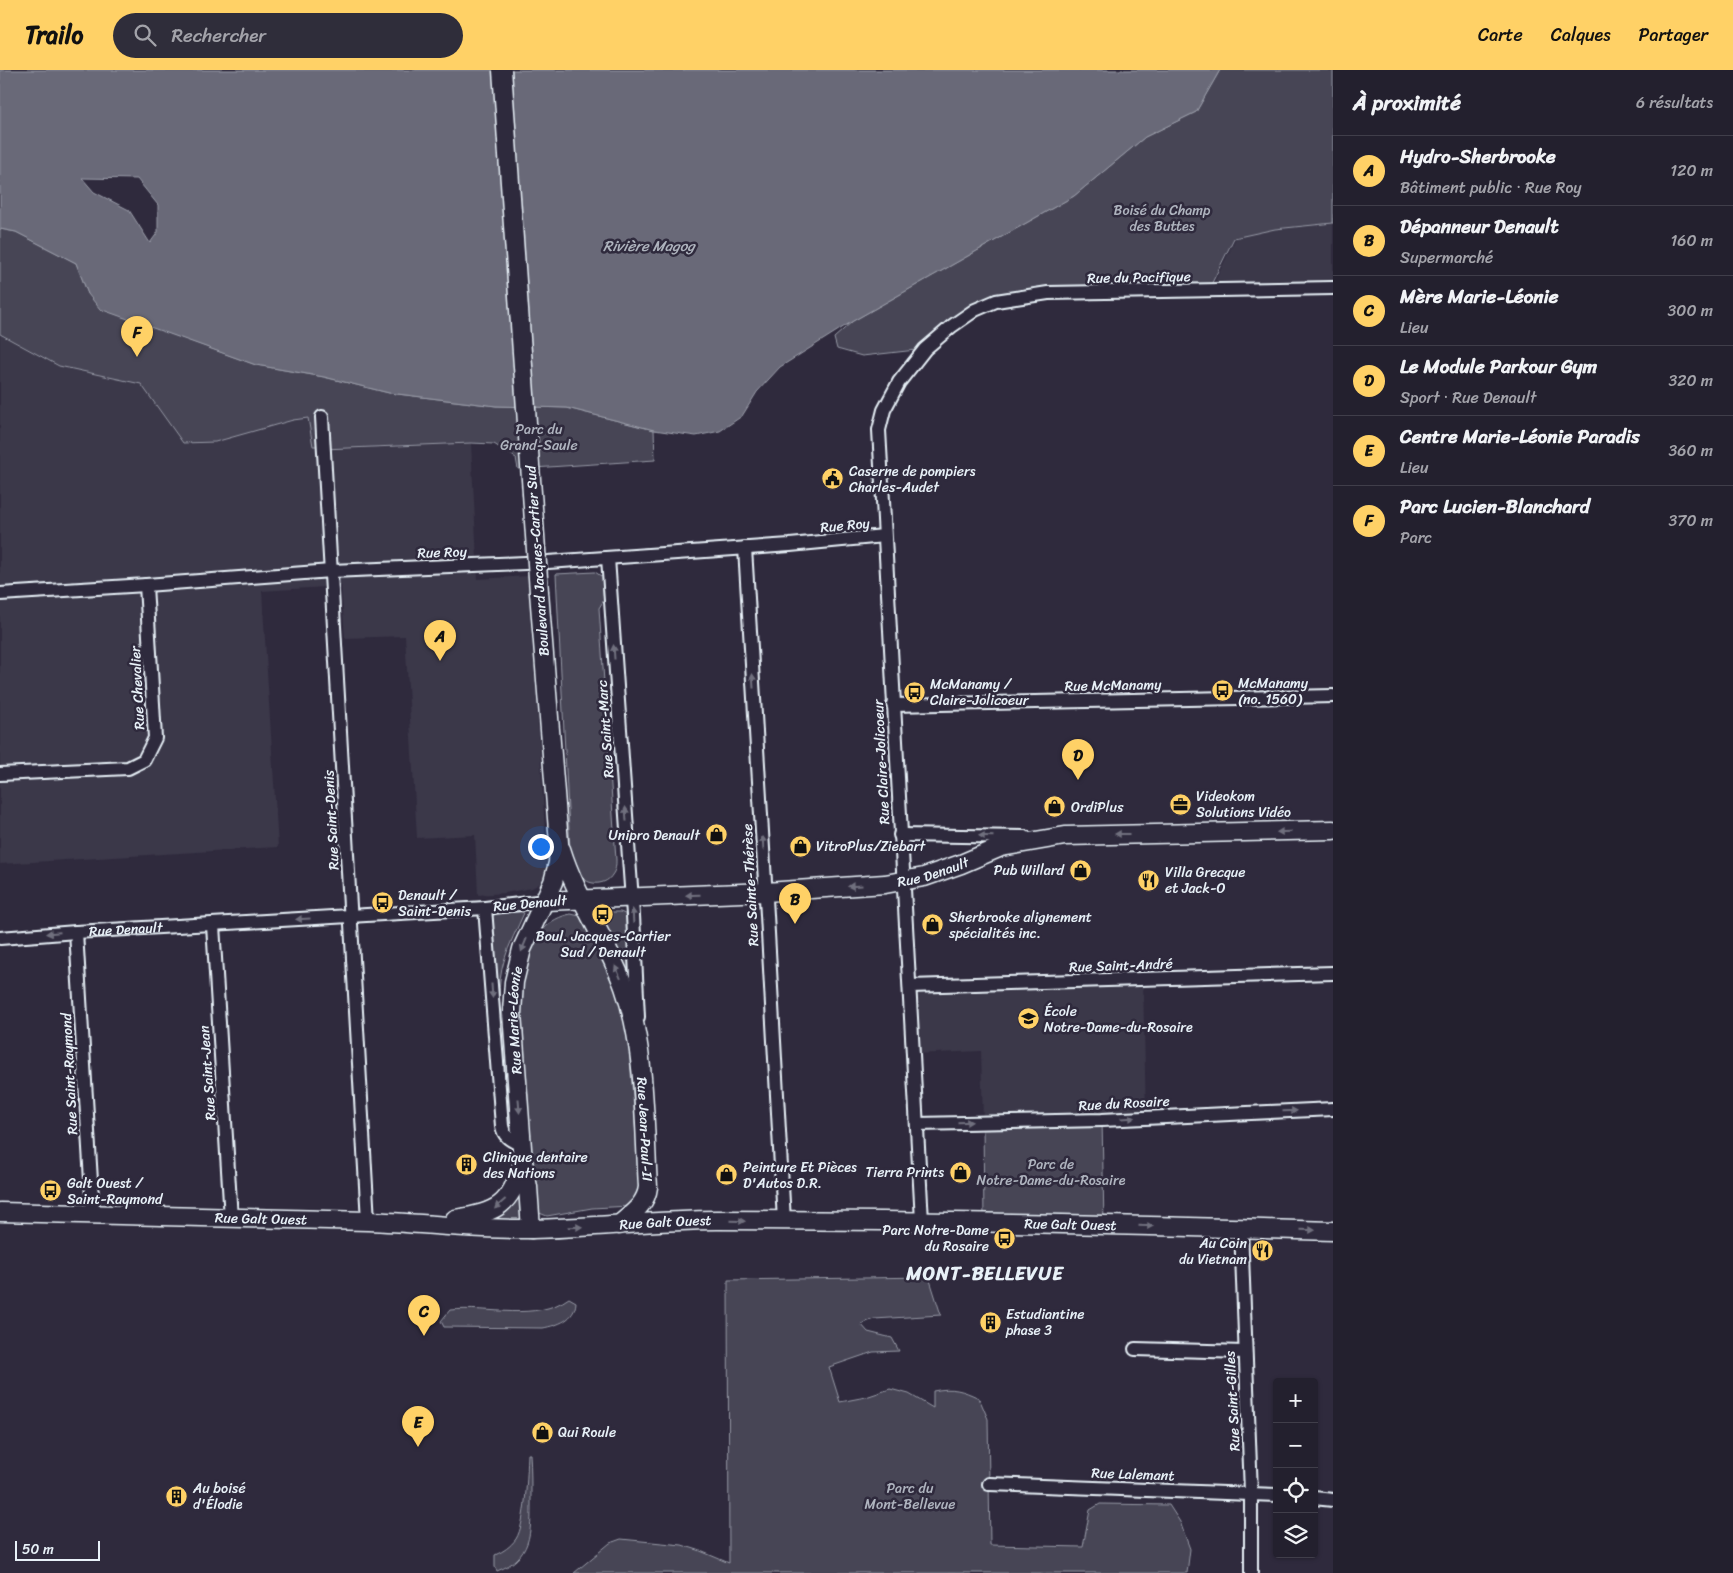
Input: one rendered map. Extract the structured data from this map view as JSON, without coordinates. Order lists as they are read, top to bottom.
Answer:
{
  "streets": {
    "main road": [
      "Boulevard Jacques-Cartier Sud",
      "Rue Denault",
      "Rue Marie-Léonie",
      "Rue Jean-Paul-II",
      "Rue Galt Ouest"
    ],
    "street": [
      "Rue du Pacifique",
      "Rue Roy",
      "Rue McManamy",
      "Rue Chevalier",
      "Rue Saint-Marc",
      "Rue Claire-Jolicoeur",
      "Rue Saint-Denis",
      "Rue Sainte-Thérèse",
      "Rue Saint-André",
      "Rue Saint-Jean",
      "Rue Saint-Raymond",
      "Rue du Rosaire",
      "Rue Saint-Gilles",
      "Rue Lalemant"
    ]
  },
  "crossings": [
    ["Rue du Pacifique", "Rue Claire-Jolicoeur"],
    ["Rue Roy", "Rue Chevalier"],
    ["Rue Roy", "Rue Saint-Marc"],
    ["Rue Roy", "Rue Claire-Jolicoeur"],
    ["Rue Roy", "Rue Saint-Denis"],
    ["Rue Roy", "Rue Sainte-Thérèse"],
    ["Boulevard Jacques-Cartier Sud", "Rue Denault"],
    ["Boulevard Jacques-Cartier Sud", "Rue Marie-Léonie"],
    ["Boulevard Jacques-Cartier Sud", "Rue Jean-Paul-II"],
    ["Rue McManamy", "Rue Claire-Jolicoeur"],
    ["Rue Saint-Marc", "Rue Denault"],
    ["Rue Saint-Marc", "Rue Jean-Paul-II"],
    ["Rue Claire-Jolicoeur", "Rue Denault"],
    ["Rue Claire-Jolicoeur", "Rue Saint-André"],
    ["Rue Claire-Jolicoeur", "Rue du Rosaire"],
    ["Rue Claire-Jolicoeur", "Rue Galt Ouest"],
    ["Rue Saint-Denis", "Rue Denault"],
    ["Rue Saint-Denis", "Rue Galt Ouest"],
    ["Rue Denault", "Rue Sainte-Thérèse"],
    ["Rue Denault", "Rue Marie-Léonie"],
    ["Rue Denault", "Rue Saint-Jean"],
    ["Rue Denault", "Rue Saint-Raymond"],
    ["Rue Denault", "Rue Jean-Paul-II"],
    ["Rue Sainte-Thérèse", "Rue Galt Ouest"],
    ["Rue Marie-Léonie", "Rue Galt Ouest"],
    ["Rue Saint-Jean", "Rue Galt Ouest"],
    ["Rue Saint-Raymond", "Rue Galt Ouest"],
    ["Rue Jean-Paul-II", "Rue Galt Ouest"],
    ["Rue Galt Ouest", "Rue Saint-Gilles"],
    ["Rue Saint-Gilles", "Rue Lalemant"]
  ],
  "one_way": [
    "Rue Saint-Marc",
    "Rue Denault",
    "Rue Sainte-Thérèse",
    "Rue Marie-Léonie",
    "Rue du Rosaire",
    "Rue Jean-Paul-II",
    "Rue Galt Ouest"
  ],
  "districts": ["MONT-BELLEVUE"],
  "water": ["Rivière Magog"],
  "parks": [
    "Boisé du Champ des Buttes",
    "Parc du Grand-Saule",
    "Parc de Notre-Dame-du-Rosaire",
    "Parc du Mont-Bellevue"
  ],
  "places": {
    "public building": ["Caserne de pompiers Charles-Audet"],
    "bus stop": [
      "McManamy (no. 1560)",
      "McManamy / Claire-Jolicoeur",
      "Denault / Saint-Denis",
      "Boul. Jacques-Cartier Sud / Denault",
      "Galt Ouest / Saint-Raymond",
      "Parc Notre-Dame du Rosaire"
    ],
    "office": ["Videokom Solutions Vidéo"],
    "shop": [
      "OrdiPlus",
      "Unipro Denault",
      "VitroPlus/Ziebart",
      "Pub Willard",
      "Sherbrooke alignement spécialités inc.",
      "Tierra Prints",
      "Peinture Et Pièces D'Autos D.R.",
      "Qui Roule"
    ],
    "restaurant": ["Villa Grecque et Jack-O", "Au Coin du Vietnam"],
    "school or university": ["École Notre-Dame-du-Rosaire"],
    "building": ["Clinique dentaire des Nations", "Estudiantine phase 3", "Au boisé d'Élodie"]
  },
  "scale_bar": "50 m",
  "page": {
    "header": "Trailo",
    "search": "Rechercher",
    "nav": ["Carte", "Calques", "Partager"],
    "heading": ["À proximité", "6 résultats"],
    "list": [
      {
        "mark": "A",
        "name": "Hydro-Sherbrooke",
        "note": "Bâtiment public · Rue Roy",
        "value": "120 m"
      },
      {
        "mark": "B",
        "name": "Dépanneur Denault",
        "note": "Supermarché",
        "value": "160 m"
      },
      {
        "mark": "C",
        "name": "Mère Marie-Léonie",
        "note": "Lieu",
        "value": "300 m"
      },
      {
        "mark": "D",
        "name": "Le Module Parkour Gym",
        "note": "Sport · Rue Denault",
        "value": "320 m"
      },
      {
        "mark": "E",
        "name": "Centre Marie-Léonie Paradis",
        "note": "Lieu",
        "value": "360 m"
      },
      {
        "mark": "F",
        "name": "Parc Lucien-Blanchard",
        "note": "Parc",
        "value": "370 m"
      }
    ],
    "pins": [
      "F",
      "A",
      "D",
      "B",
      "C",
      "E"
    ],
    "map_buttons": ["+", "−"],
    "scale": "50 m"
  }
}
